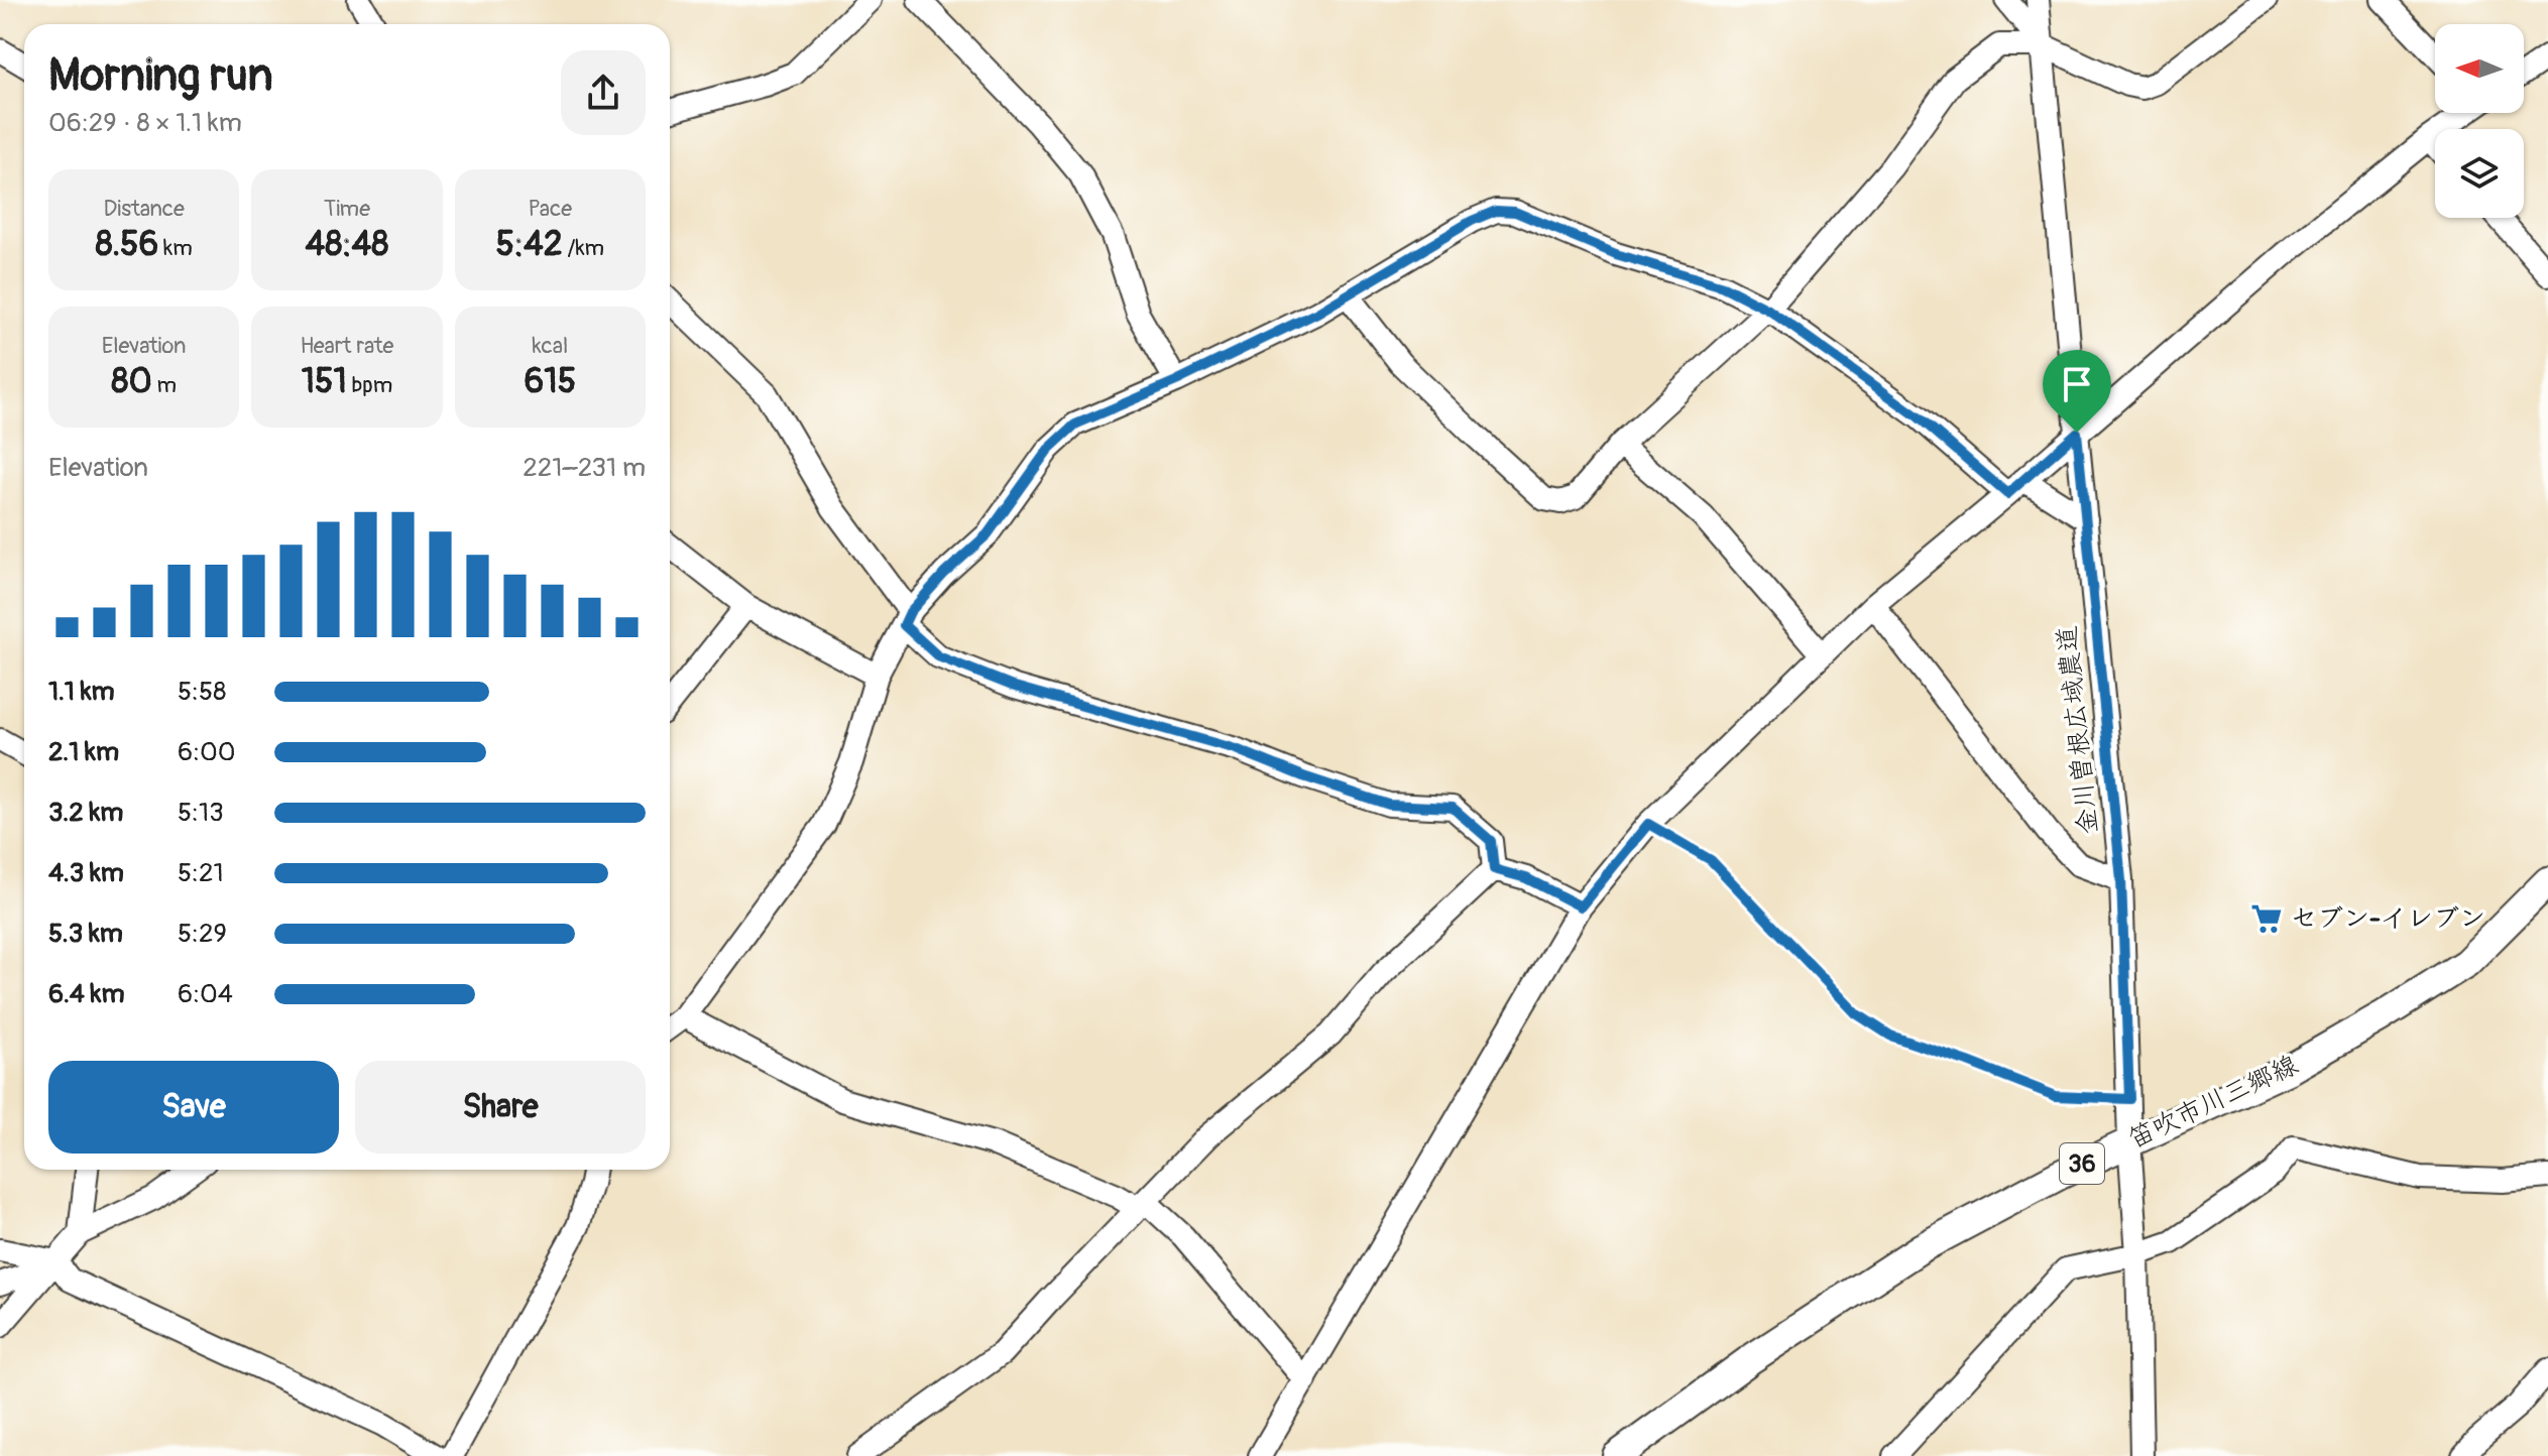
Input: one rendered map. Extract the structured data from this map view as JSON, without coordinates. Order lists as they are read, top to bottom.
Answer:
{
  "streets": {
    "main road": ["笛吹市川三郷線", "36"],
    "street": ["金川曽根広域農道"]
  },
  "crossings": [
    ["金川曽根広域農道", "笛吹市川三郷線"]
  ],
  "places": {
    "supermarket": ["セブン-イレブン"]
  },
  "north": "left",
  "page": {
    "heading": ["Morning run", "06:29 · 8 × 1.1 km"],
    "stats": [
      ["Distance", "8.56 km"],
      ["Time", "48:48"],
      ["Pace", "5:42 /km"],
      ["Elevation", "80 m"],
      ["Heart rate", "151 bpm"],
      ["kcal", "615"]
    ],
    "chart": ["Elevation", "221–231 m"],
    "list": [
      {
        "name": "1.1 km",
        "note": "5:58"
      },
      {
        "name": "2.1 km",
        "note": "6:00"
      },
      {
        "name": "3.2 km",
        "note": "5:13"
      },
      {
        "name": "4.3 km",
        "note": "5:21"
      },
      {
        "name": "5.3 km",
        "note": "5:29"
      },
      {
        "name": "6.4 km",
        "note": "6:04"
      }
    ],
    "buttons": ["Save", "Share"]
  }
}
